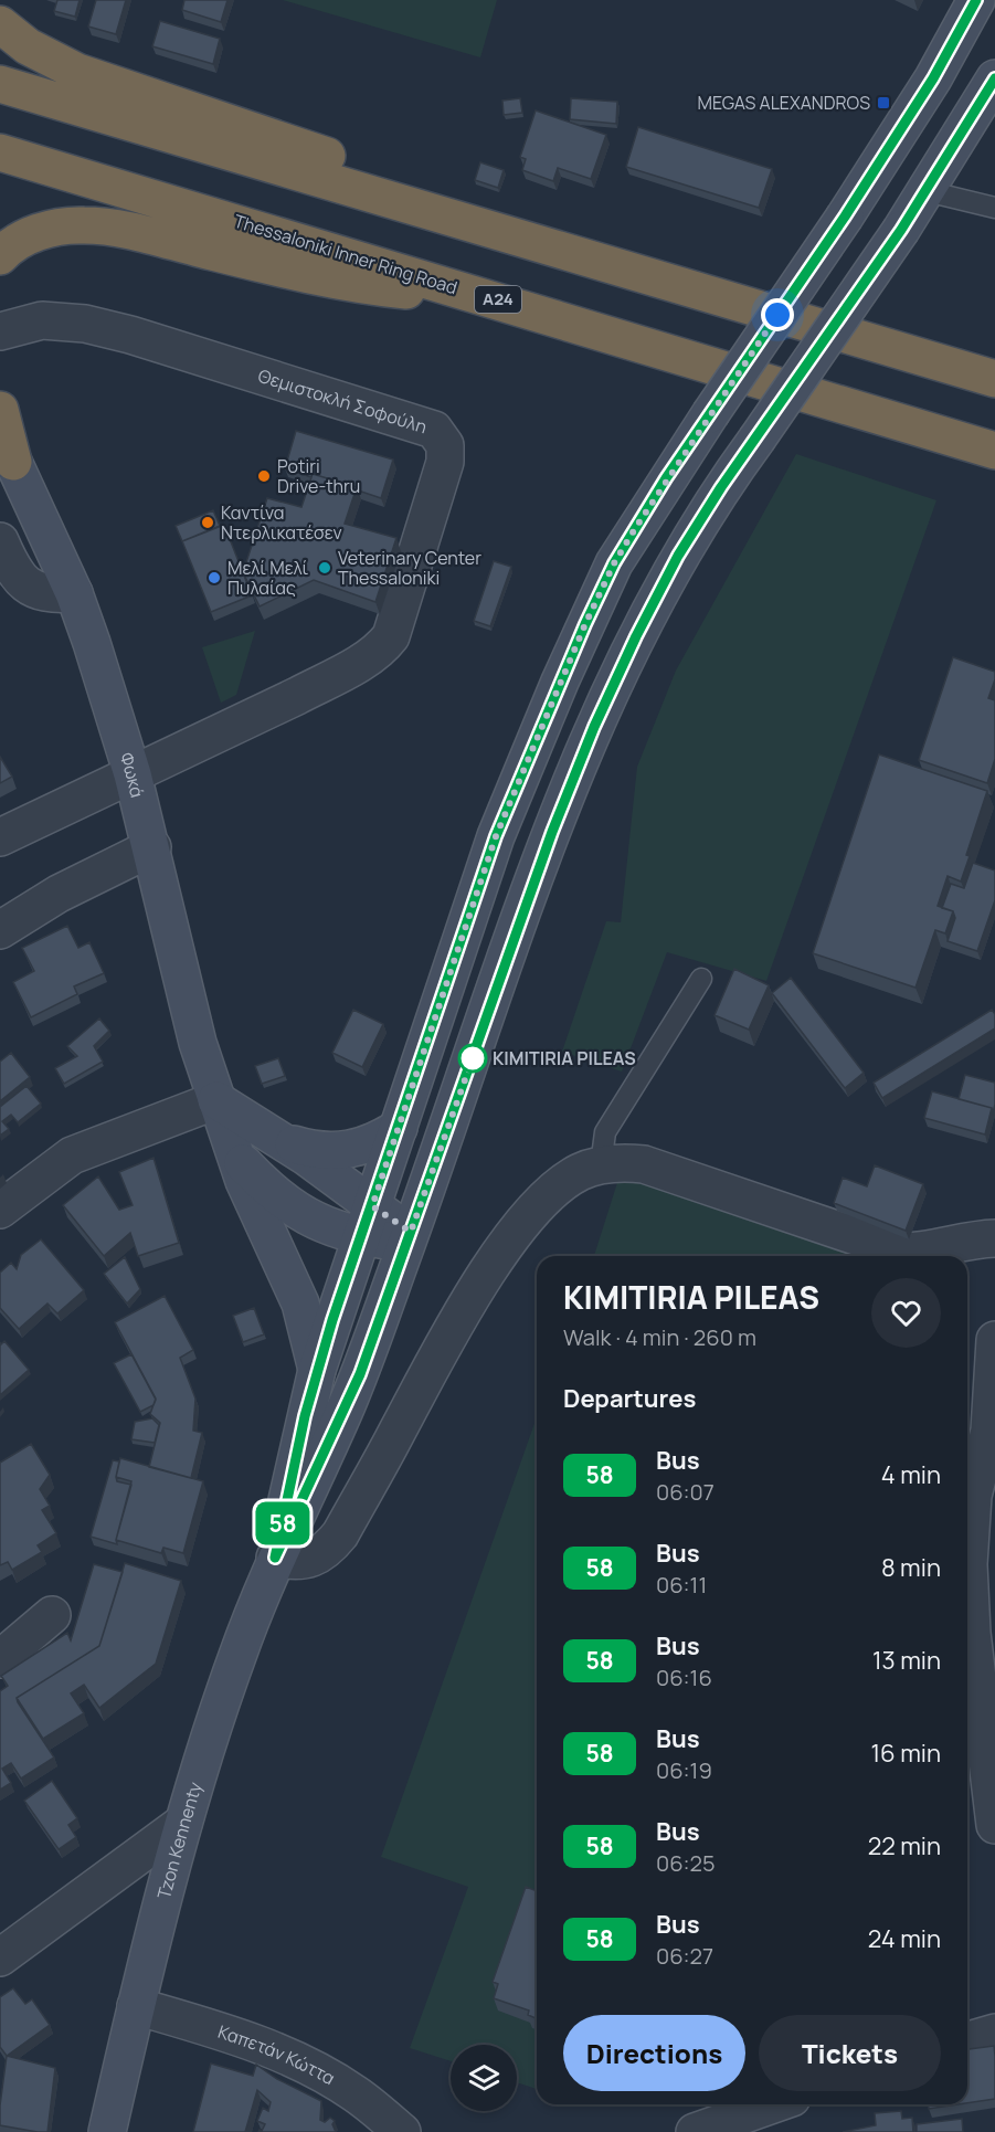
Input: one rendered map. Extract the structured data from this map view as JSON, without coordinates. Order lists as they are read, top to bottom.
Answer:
{
  "streets": {
    "highway": ["Thessaloniki Inner Ring Road", "Α24"],
    "main road": ["Φωκά", "Tzon Kennenty"],
    "street": ["Θεμιστοκλή Σοφούλη", "Καπετάν Κώττα"]
  },
  "crossings": [
    ["Θεμιστοκλή Σοφούλη", "Φωκά"],
    ["Φωκά", "Tzon Kennenty"],
    ["Tzon Kennenty", "Καπετάν Κώττα"]
  ],
  "places": {
    "transit": ["MEGAS ALEXANDROS"],
    "other": [
      "Potiri Drive-thru",
      "Καντίνα Ντερλικατέσεν",
      "Veterinary Center Thessaloniki",
      "Μελί Μελί Πυλαίας",
      "KIMITIRIA PILEAS"
    ]
  },
  "lines": ["bus line 58"],
  "page": {
    "on_map": "58",
    "heading": [
      ["KIMITIRIA PILEAS", "Walk · 4 min · 260 m"],
      "Departures"
    ],
    "list": [
      {
        "mark": "58",
        "name": "Bus",
        "note": "06:07",
        "value": "4 min"
      },
      {
        "mark": "58",
        "name": "Bus",
        "note": "06:11",
        "value": "8 min"
      },
      {
        "mark": "58",
        "name": "Bus",
        "note": "06:16",
        "value": "13 min"
      },
      {
        "mark": "58",
        "name": "Bus",
        "note": "06:19",
        "value": "16 min"
      },
      {
        "mark": "58",
        "name": "Bus",
        "note": "06:25",
        "value": "22 min"
      },
      {
        "mark": "58",
        "name": "Bus",
        "note": "06:27",
        "value": "24 min"
      }
    ],
    "buttons": ["Directions", "Tickets"]
  }
}
